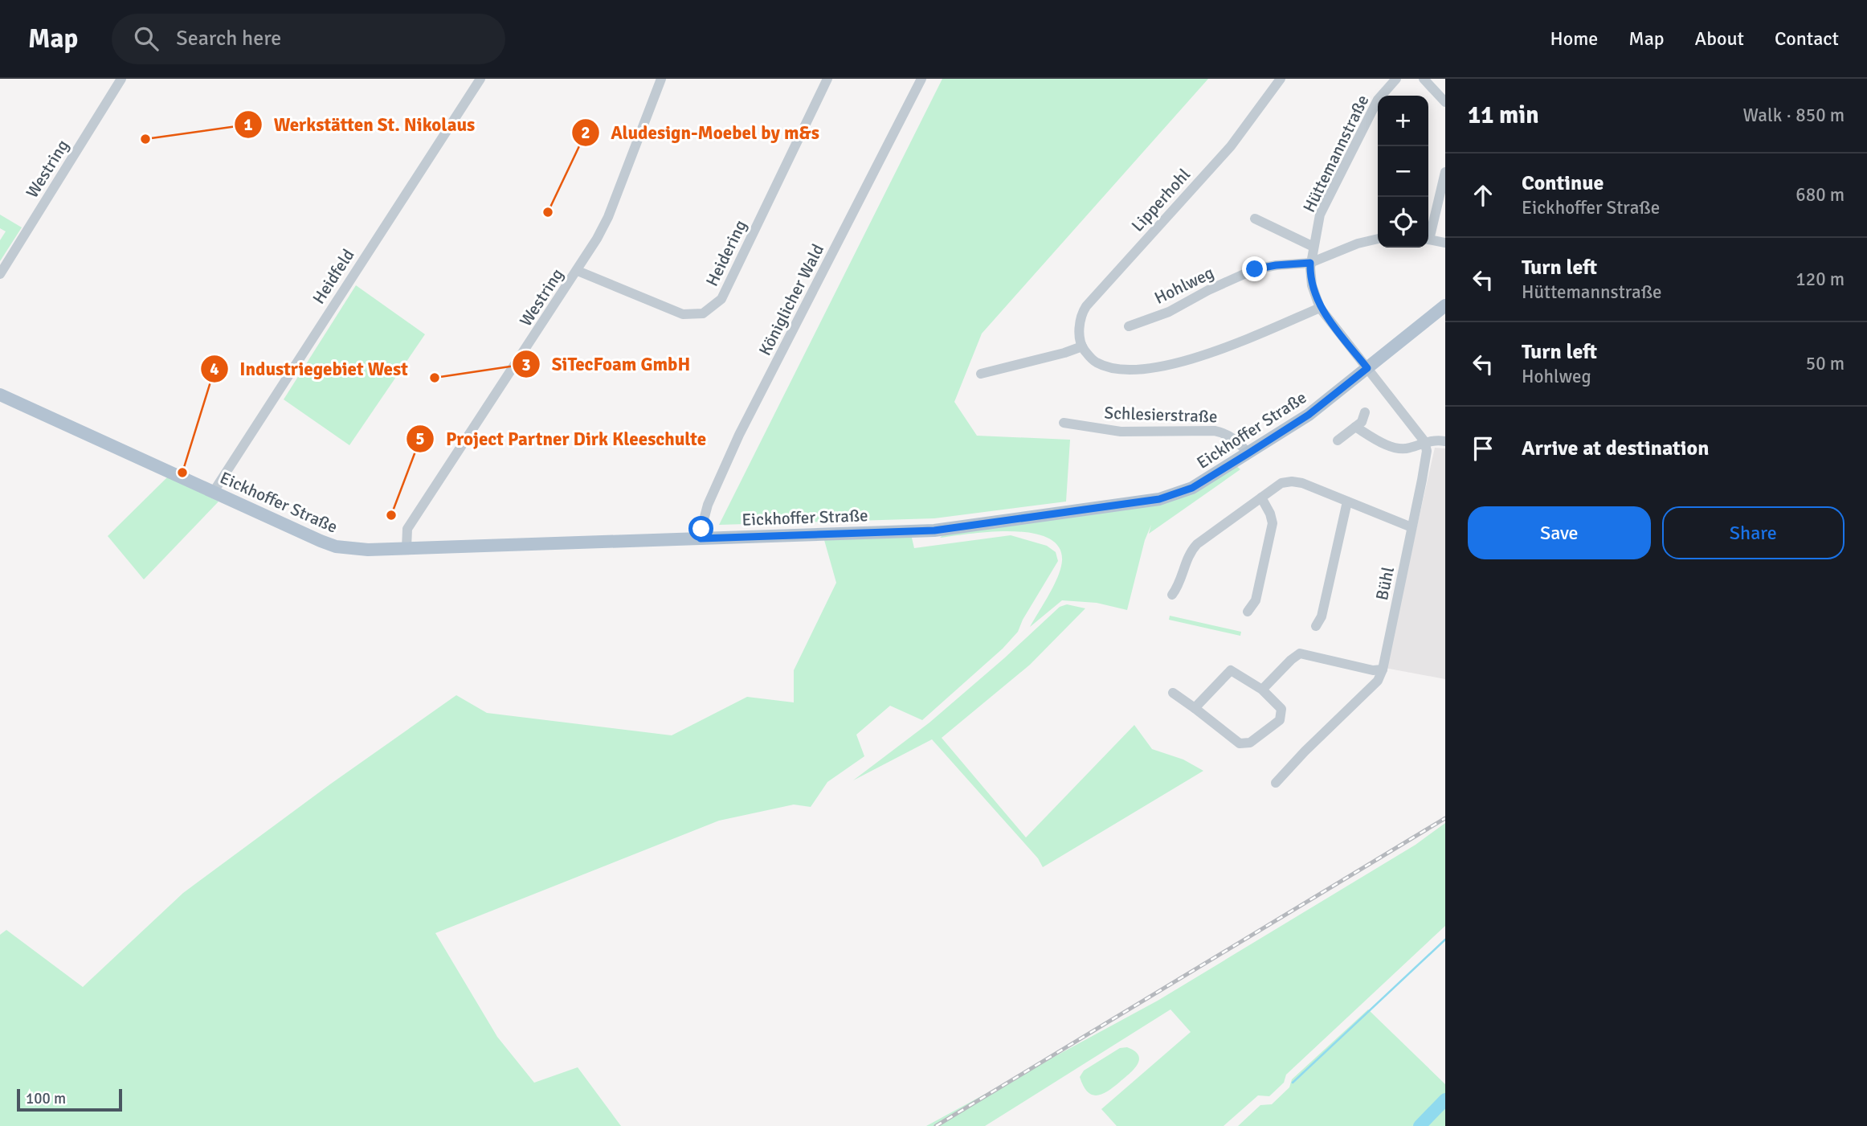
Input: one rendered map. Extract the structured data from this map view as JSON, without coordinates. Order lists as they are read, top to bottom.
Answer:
{
  "streets": {
    "main road": ["Eickhoffer Straße"],
    "street": [
      "Hüttemannstraße",
      "Westring",
      "Lipperhohl",
      "Heidering",
      "Heidfeld",
      "Hohlweg",
      "Königlicher Wald",
      "Schlesierstraße",
      "Bühl"
    ]
  },
  "crossings": [
    ["Hüttemannstraße", "Hohlweg"],
    ["Hüttemannstraße", "Eickhoffer Straße"],
    ["Westring", "Heidering"],
    ["Westring", "Eickhoffer Straße"],
    ["Heidfeld", "Eickhoffer Straße"],
    ["Königlicher Wald", "Eickhoffer Straße"],
    ["Schlesierstraße", "Eickhoffer Straße"]
  ],
  "places": [
    "Werkstätten St. Nikolaus",
    "Aludesign-Moebel by m&s",
    "SiTecFoam GmbH",
    "Industriegebiet West",
    "Project Partner Dirk Kleeschulte"
  ],
  "scale_bar": "100 m",
  "page": {
    "header": "Map",
    "search": "Search here",
    "nav": [
      "Home",
      "Map",
      "About",
      "Contact"
    ],
    "heading": ["11 min", "Walk · 850 m"],
    "map_buttons": ["+", "−"],
    "list": [
      ["Continue", "Eickhoffer Straße", "680 m"],
      ["Turn left", "Hüttemannstraße", "120 m"],
      ["Turn left", "Hohlweg", "50 m"],
      "Arrive at destination"
    ],
    "buttons": ["Save", "Share"],
    "scale": "100 m"
  }
}
